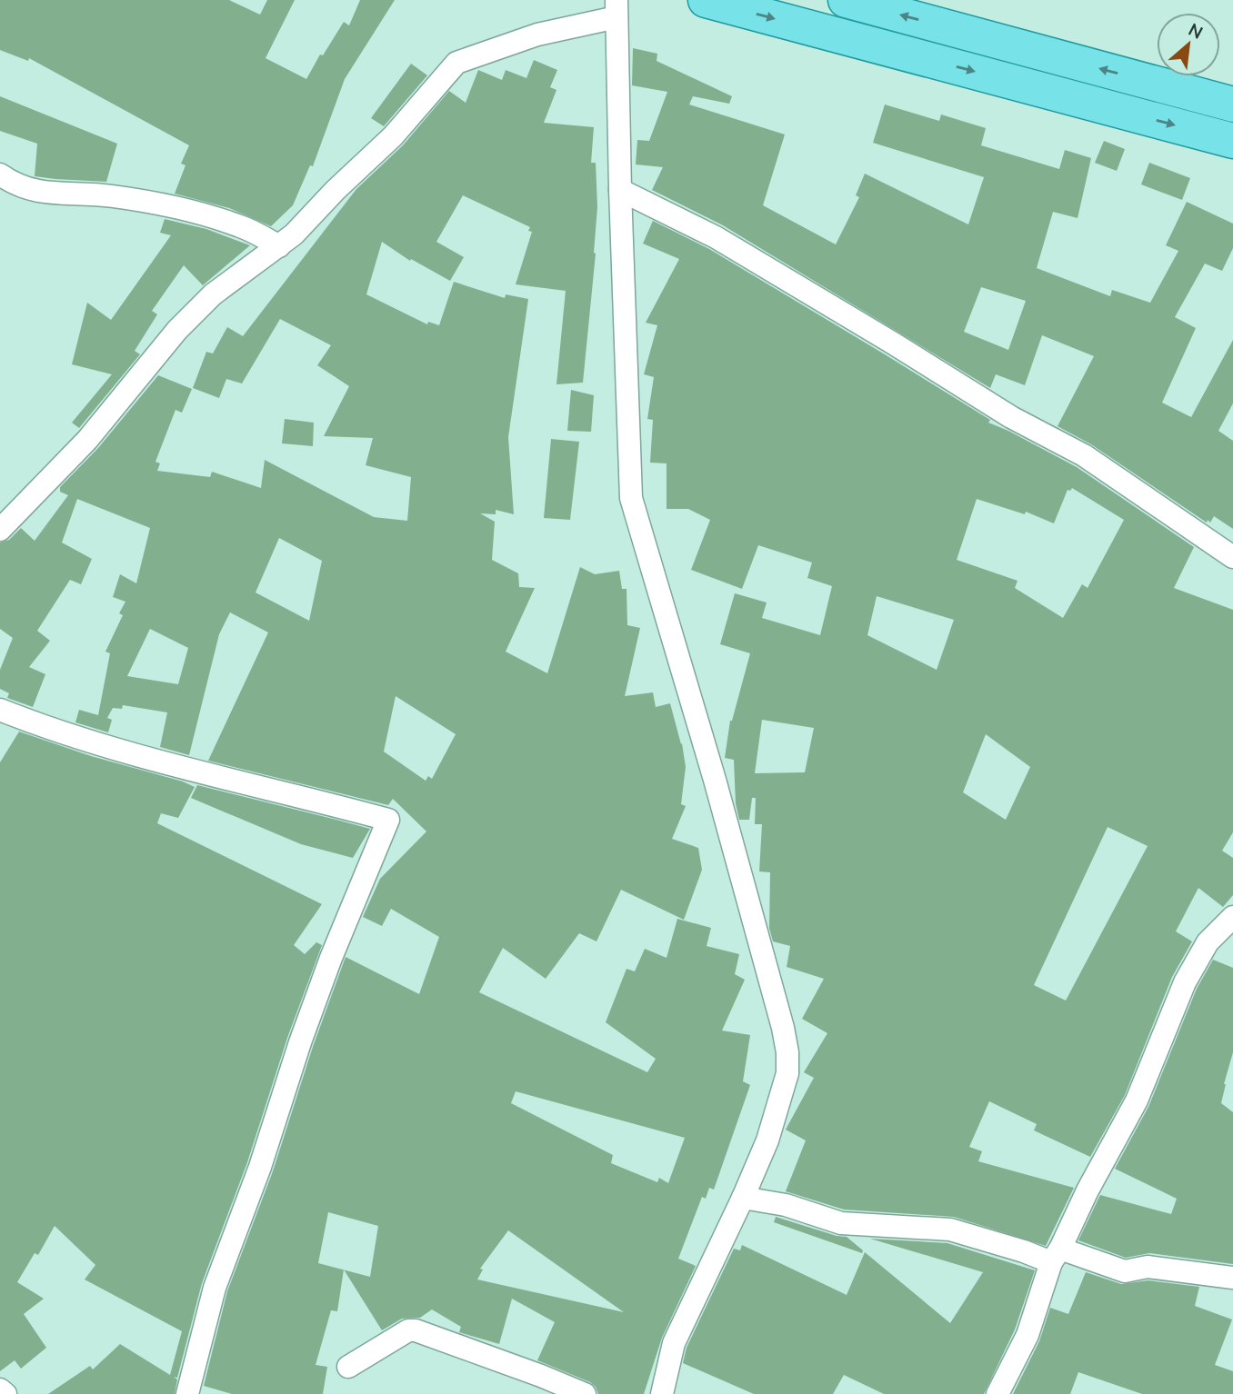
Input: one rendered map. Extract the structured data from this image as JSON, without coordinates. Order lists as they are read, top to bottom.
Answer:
{
  "north": "top right"
}
